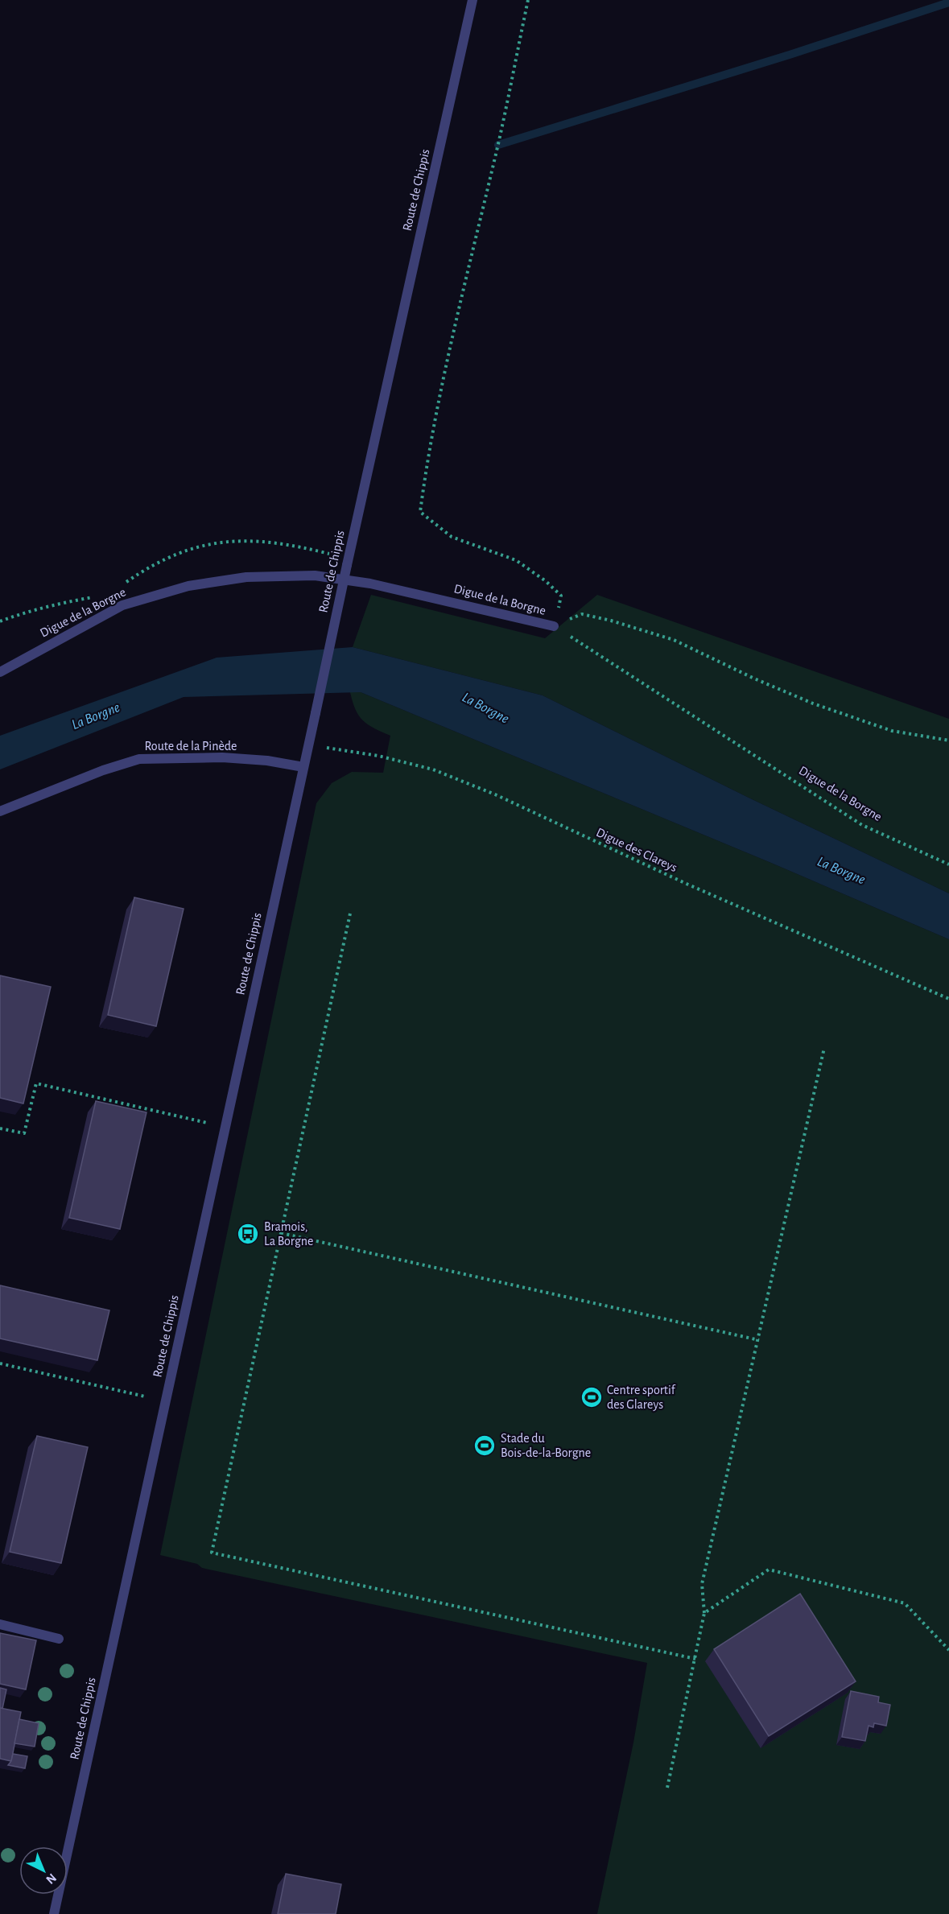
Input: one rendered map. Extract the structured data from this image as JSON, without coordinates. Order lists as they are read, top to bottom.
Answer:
{
  "streets": {
    "street": ["Route de Chippis", "Digue de la Borgne", "Route de la Pinède"],
    "path": ["Digue des Clareys"]
  },
  "crossings": [
    ["Route de Chippis", "Route de la Pinède"],
    ["Route de Chippis", "Digue des Clareys"]
  ],
  "water": ["La Borgne"],
  "places": {
    "bus stop": ["Bramois, La Borgne"],
    "sports": ["Centre sportif des Glareys", "Stade du Bois-de-la-Borgne"]
  },
  "north": "bottom right"
}
